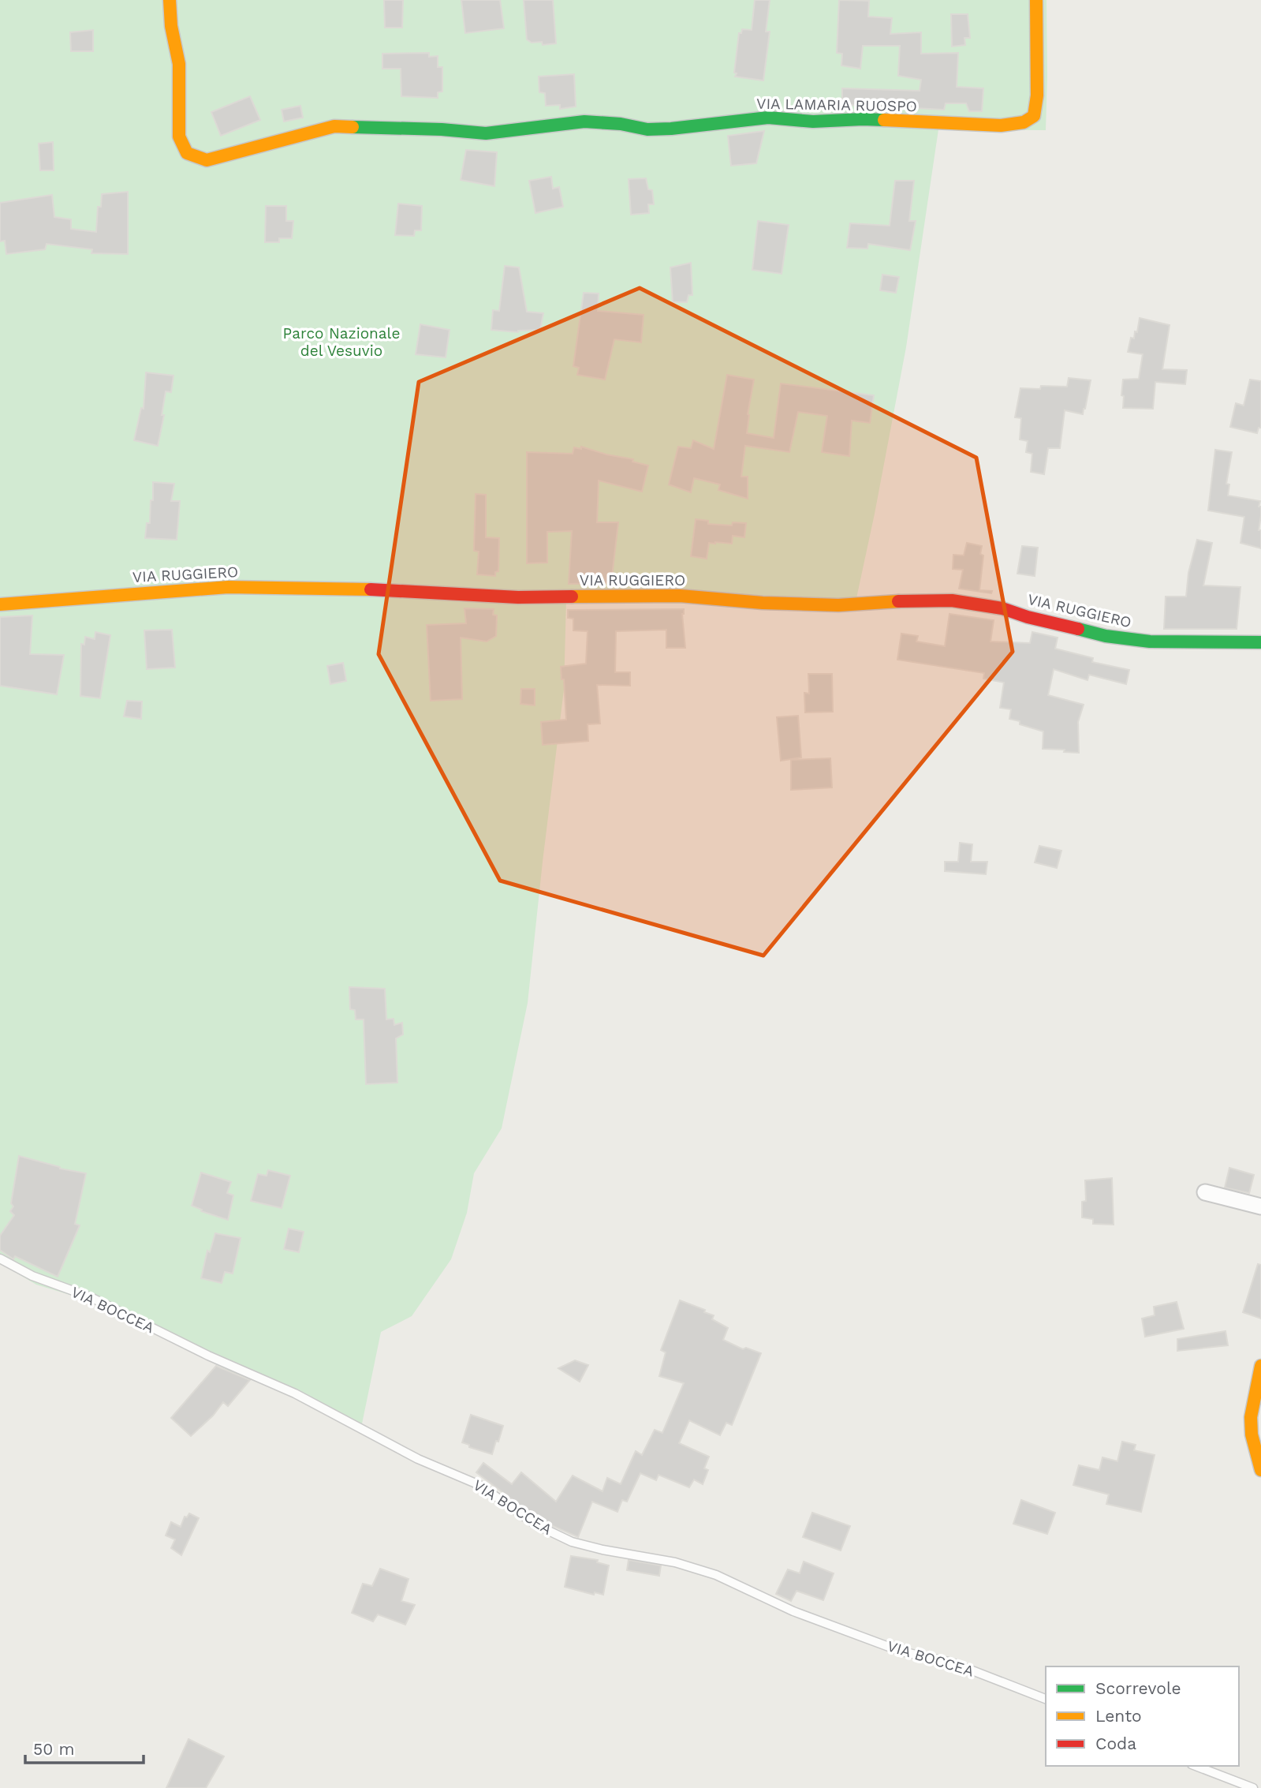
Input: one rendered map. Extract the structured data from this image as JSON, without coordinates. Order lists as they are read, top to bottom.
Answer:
{
  "streets": {
    "street": ["VIA LAMARIA RUOSPO", "VIA RUGGIERO"],
    "lane": ["VIA BOCCEA"]
  },
  "parks": ["Parco Nazionale del Vesuvio"],
  "legend": ["Scorrevole", "Lento", "Coda"],
  "scale_bar": "50 m"
}
